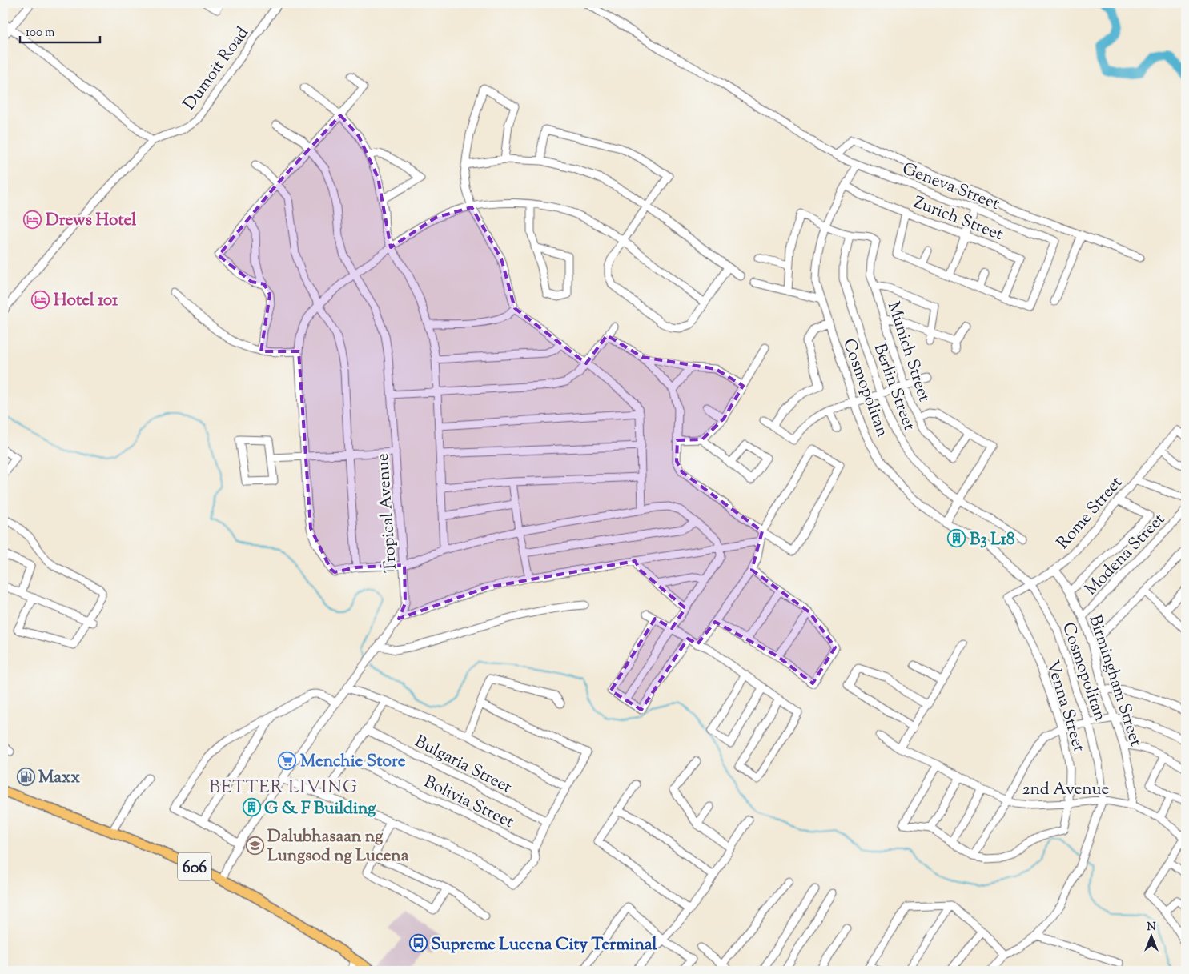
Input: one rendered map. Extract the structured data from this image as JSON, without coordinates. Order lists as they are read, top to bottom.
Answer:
{
  "streets": {
    "main road": ["606"],
    "street": [
      "Dumoit Road",
      "Geneva Street",
      "Zurich Street",
      "Munich Street",
      "Berlin Street",
      "Cosmopolitan",
      "Rome Street",
      "Tropical Avenue",
      "Modena Street",
      "Birmingham Street",
      "Venna Street",
      "Bulgaria Street",
      "2nd Avenue",
      "Bolivia Street"
    ]
  },
  "crossings": [
    ["Geneva Street", "Zurich Street"],
    ["Geneva Street", "Cosmopolitan"],
    ["Zurich Street", "Cosmopolitan"],
    ["Munich Street", "Berlin Street"],
    ["Cosmopolitan", "Rome Street"],
    ["Cosmopolitan", "2nd Avenue"],
    ["Rome Street", "Birmingham Street"],
    ["Rome Street", "Venna Street"],
    ["Tropical Avenue", "606"],
    ["Modena Street", "Birmingham Street"],
    ["Birmingham Street", "2nd Avenue"],
    ["Venna Street", "2nd Avenue"]
  ],
  "districts": ["BETTER LIVING"],
  "places": {
    "hotel": ["Drews Hotel", "Hotel 101"],
    "building": ["B3 L18", "G & F Building"],
    "supermarket": ["Menchie Store"],
    "fuel station": ["Maxx"],
    "school or university": ["Dalubhasaan ng Lungsod ng Lucena"],
    "bus stop": ["Supreme Lucena City Terminal"]
  },
  "scale_bar": "100 m",
  "north": "top"
}
